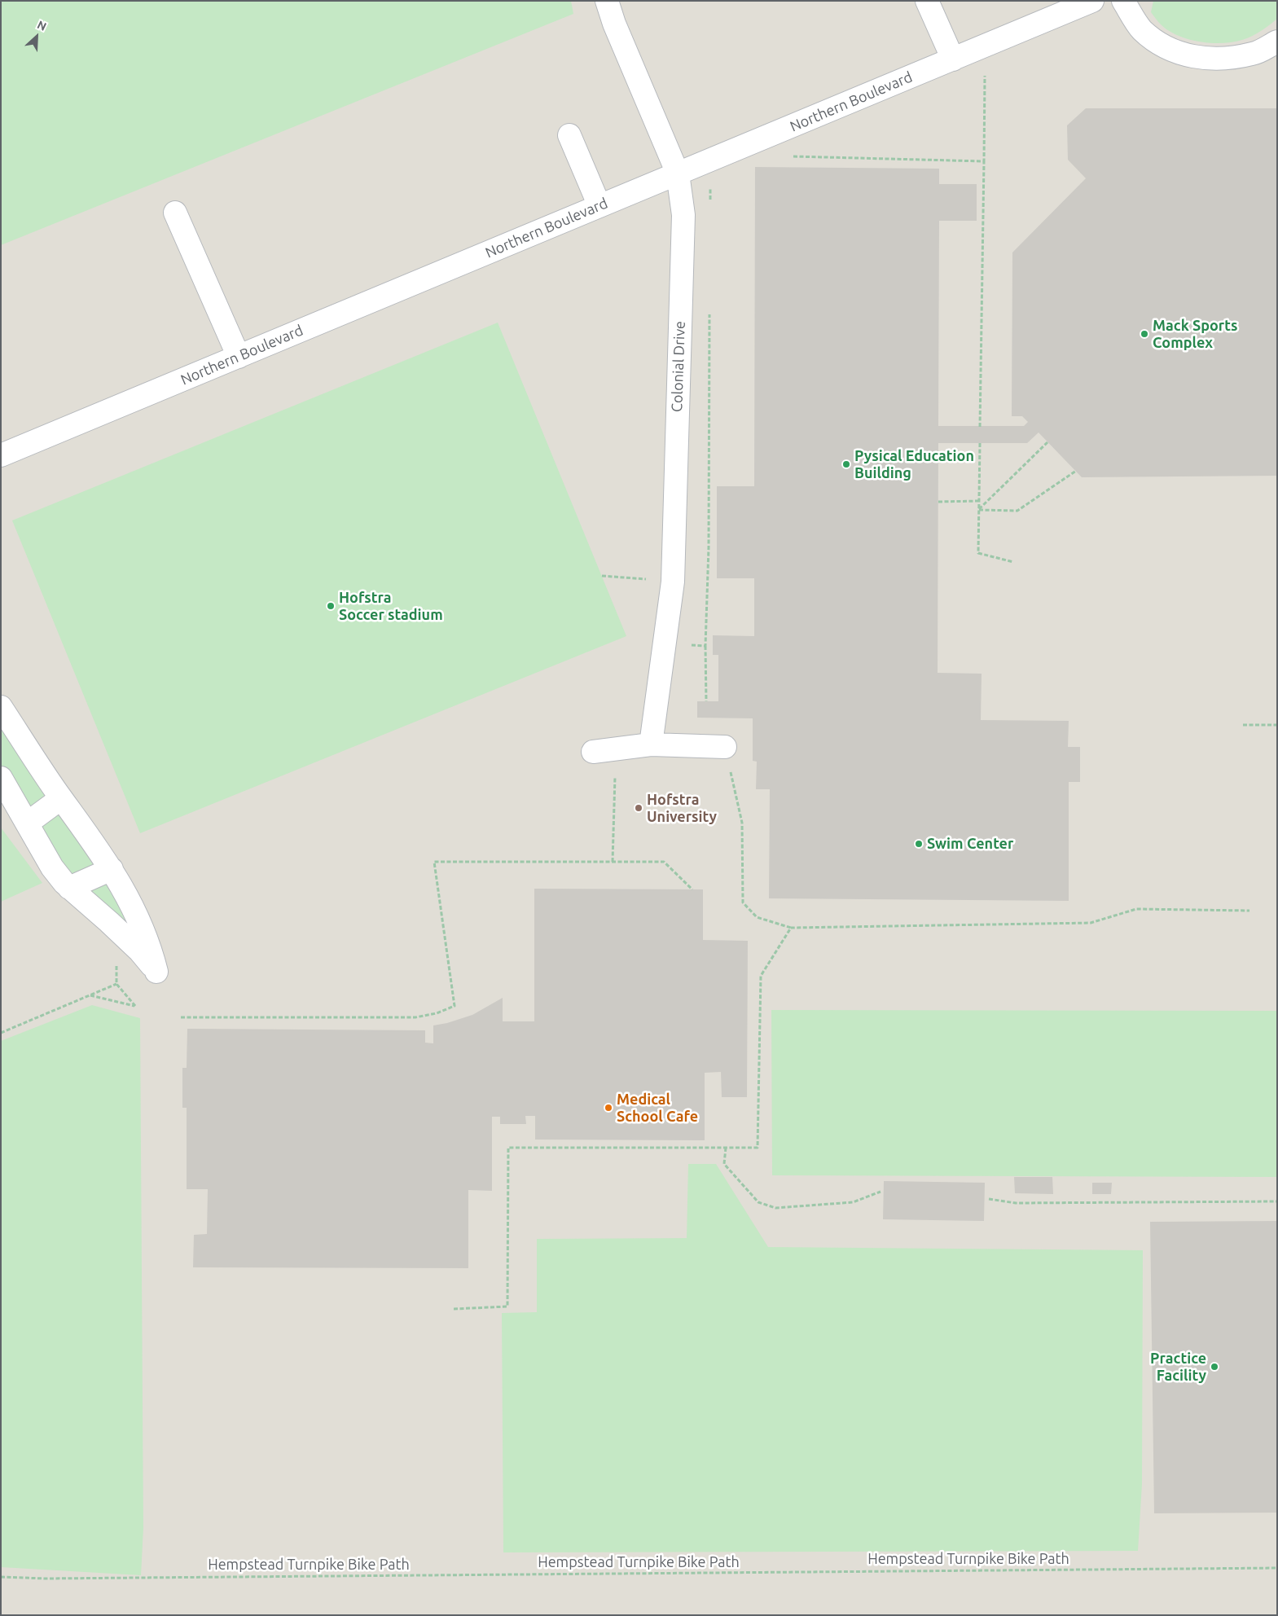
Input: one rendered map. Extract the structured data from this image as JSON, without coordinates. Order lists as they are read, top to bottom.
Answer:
{
  "streets": {
    "street": ["Northern Boulevard", "Colonial Drive"],
    "path": ["Hempstead Turnpike Bike Path"]
  },
  "crossings": [
    ["Northern Boulevard", "Colonial Drive"]
  ],
  "places": [
    "Mack Sports Complex",
    "Pysical Education Building",
    "Hofstra Soccer stadium",
    "Hofstra University",
    "Swim Center",
    "Medical School Cafe",
    "Practice Facility"
  ],
  "north": "top right"
}
